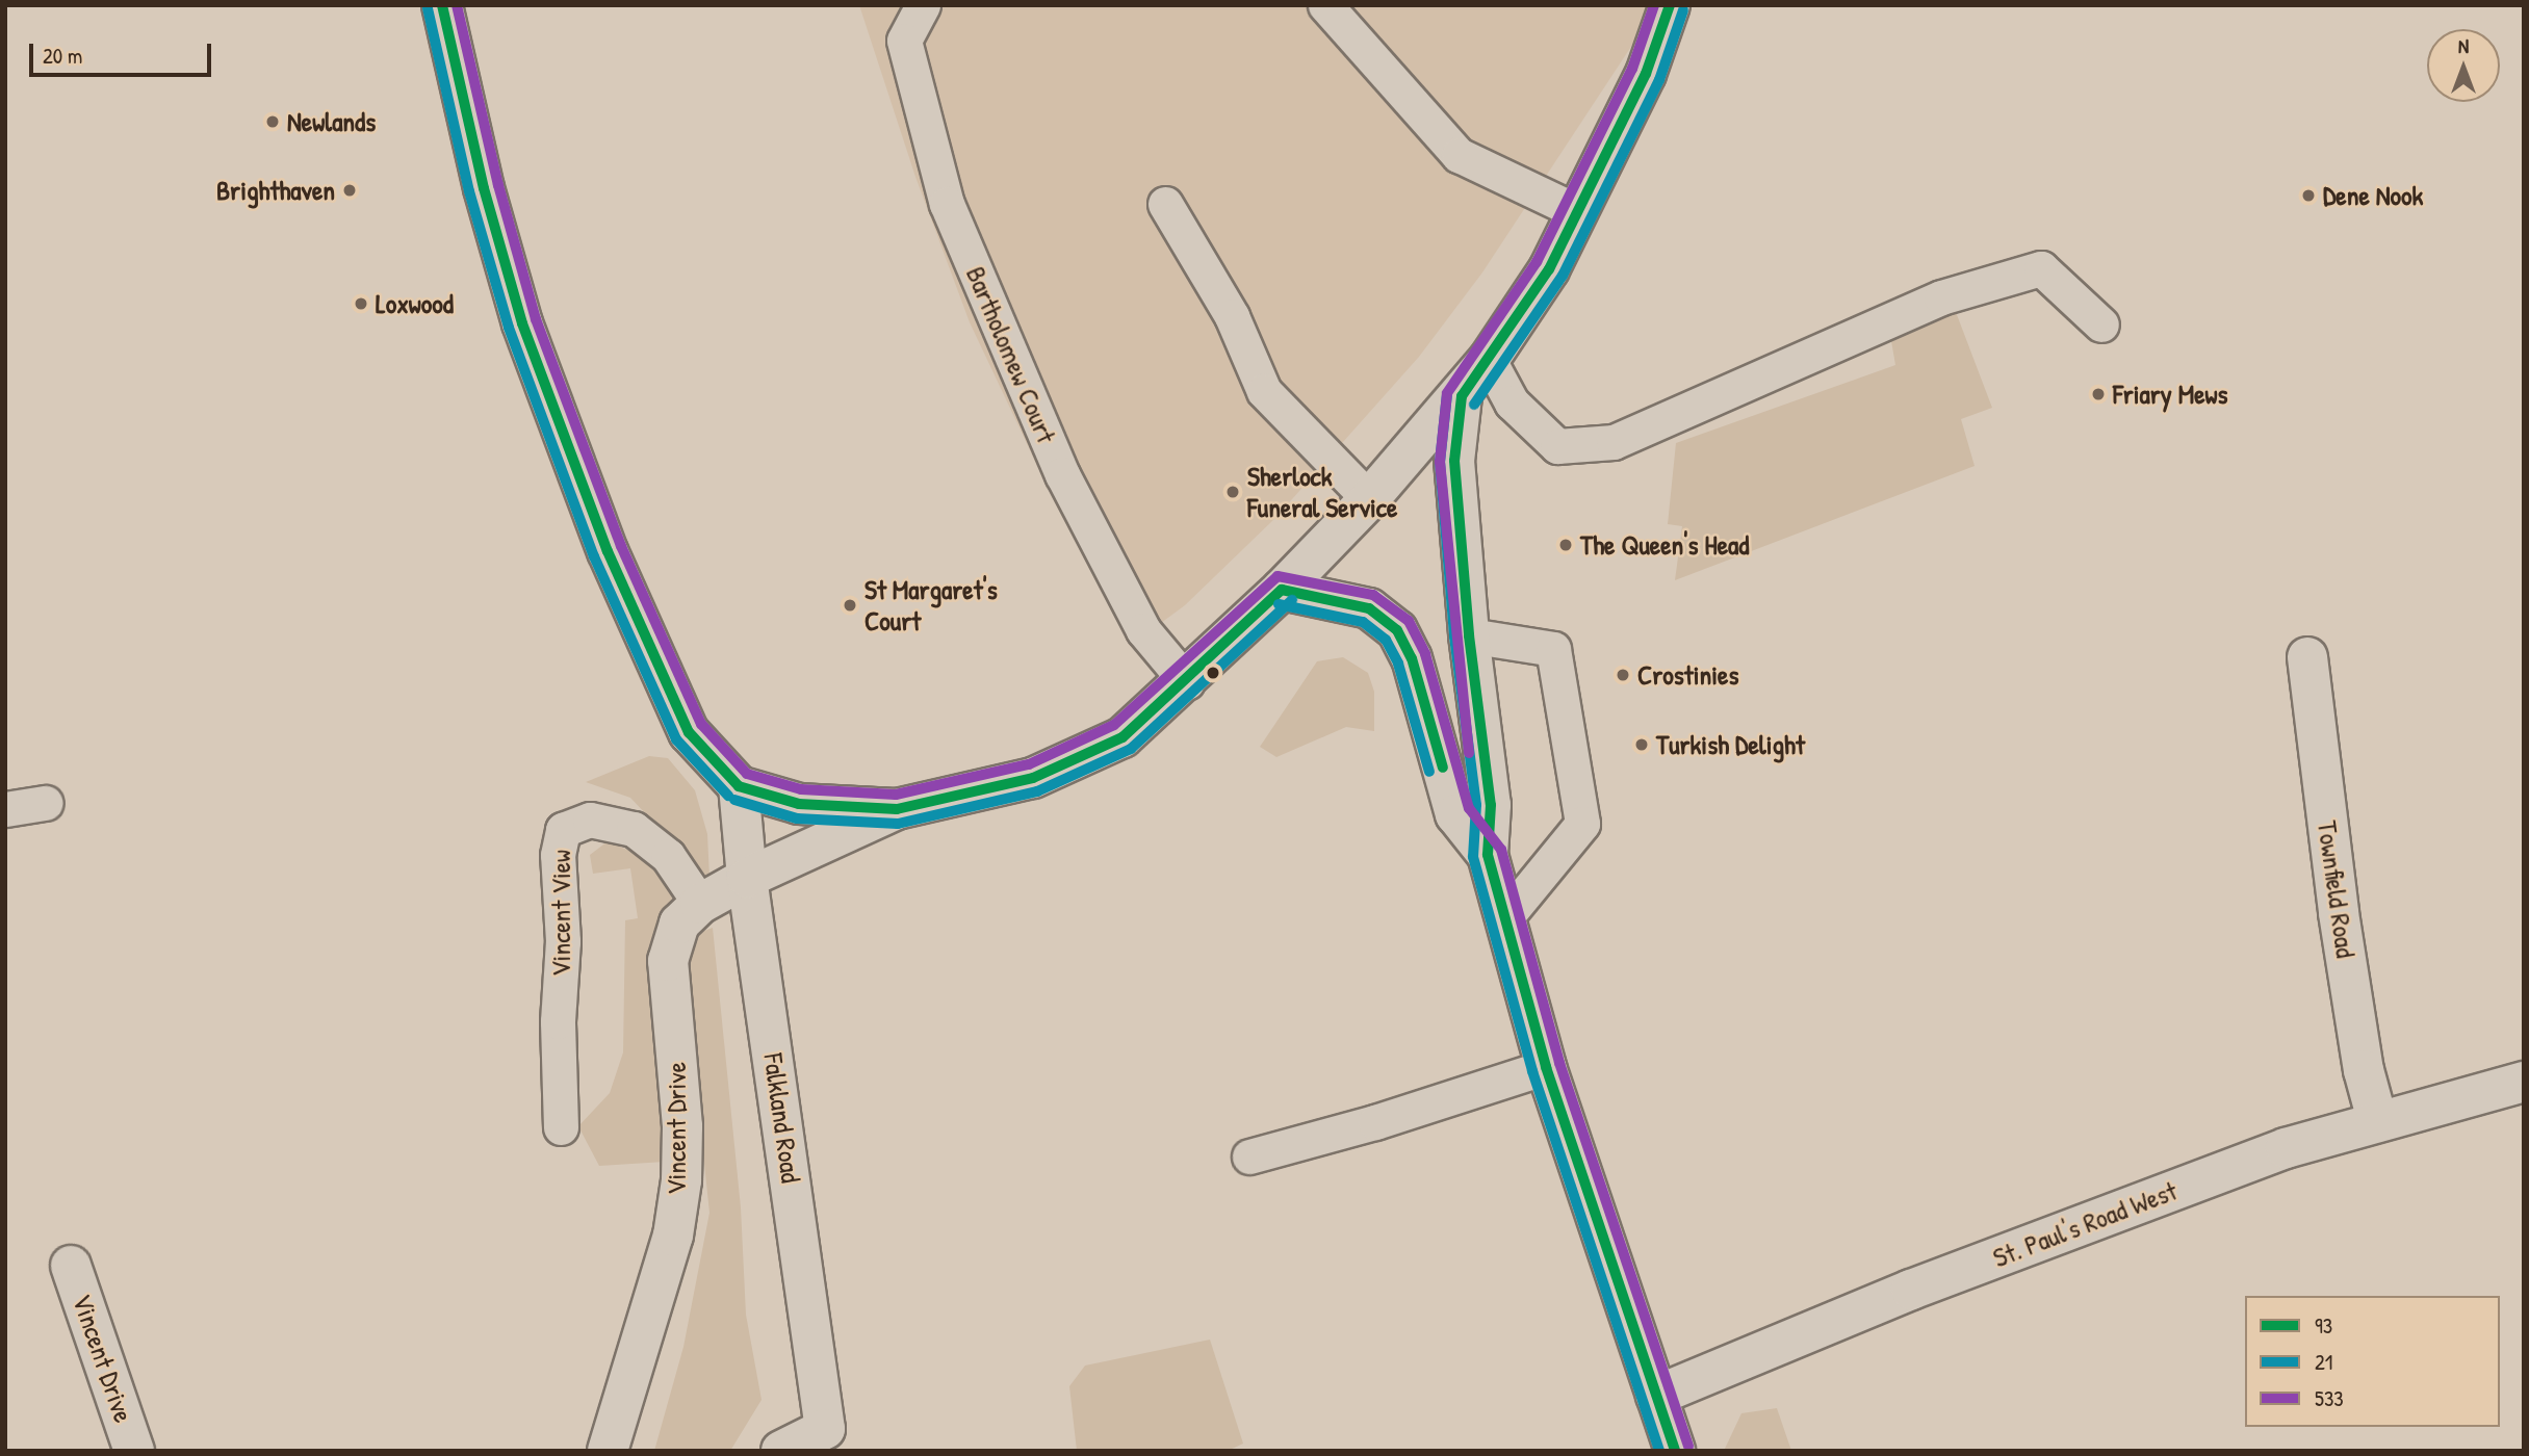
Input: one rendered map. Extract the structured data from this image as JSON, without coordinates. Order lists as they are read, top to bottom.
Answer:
{
  "streets": {
    "main road": [
      "Townfield Road",
      "Falkland Road",
      "Vincent Drive",
      "St. Paul's Road West"
    ],
    "lane": ["Bartholomew Court", "Vincent View"]
  },
  "crossings": [
    ["Townfield Road", "St. Paul's Road West"],
    ["Vincent View", "Vincent Drive"],
    ["Falkland Road", "Vincent Drive"]
  ],
  "places": [
    "Newlands",
    "Brighthaven",
    "Dene Nook",
    "Loxwood",
    "Friary Mews",
    "Sherlock Funeral Service",
    "The Queen's Head",
    "St Margaret's Court",
    "Crostinies",
    "Turkish Delight"
  ],
  "lines": ["transit line 93", "transit line 533", "transit line 21"],
  "legend": ["93", "21", "533"],
  "scale_bar": "20 m",
  "north": "top"
}
